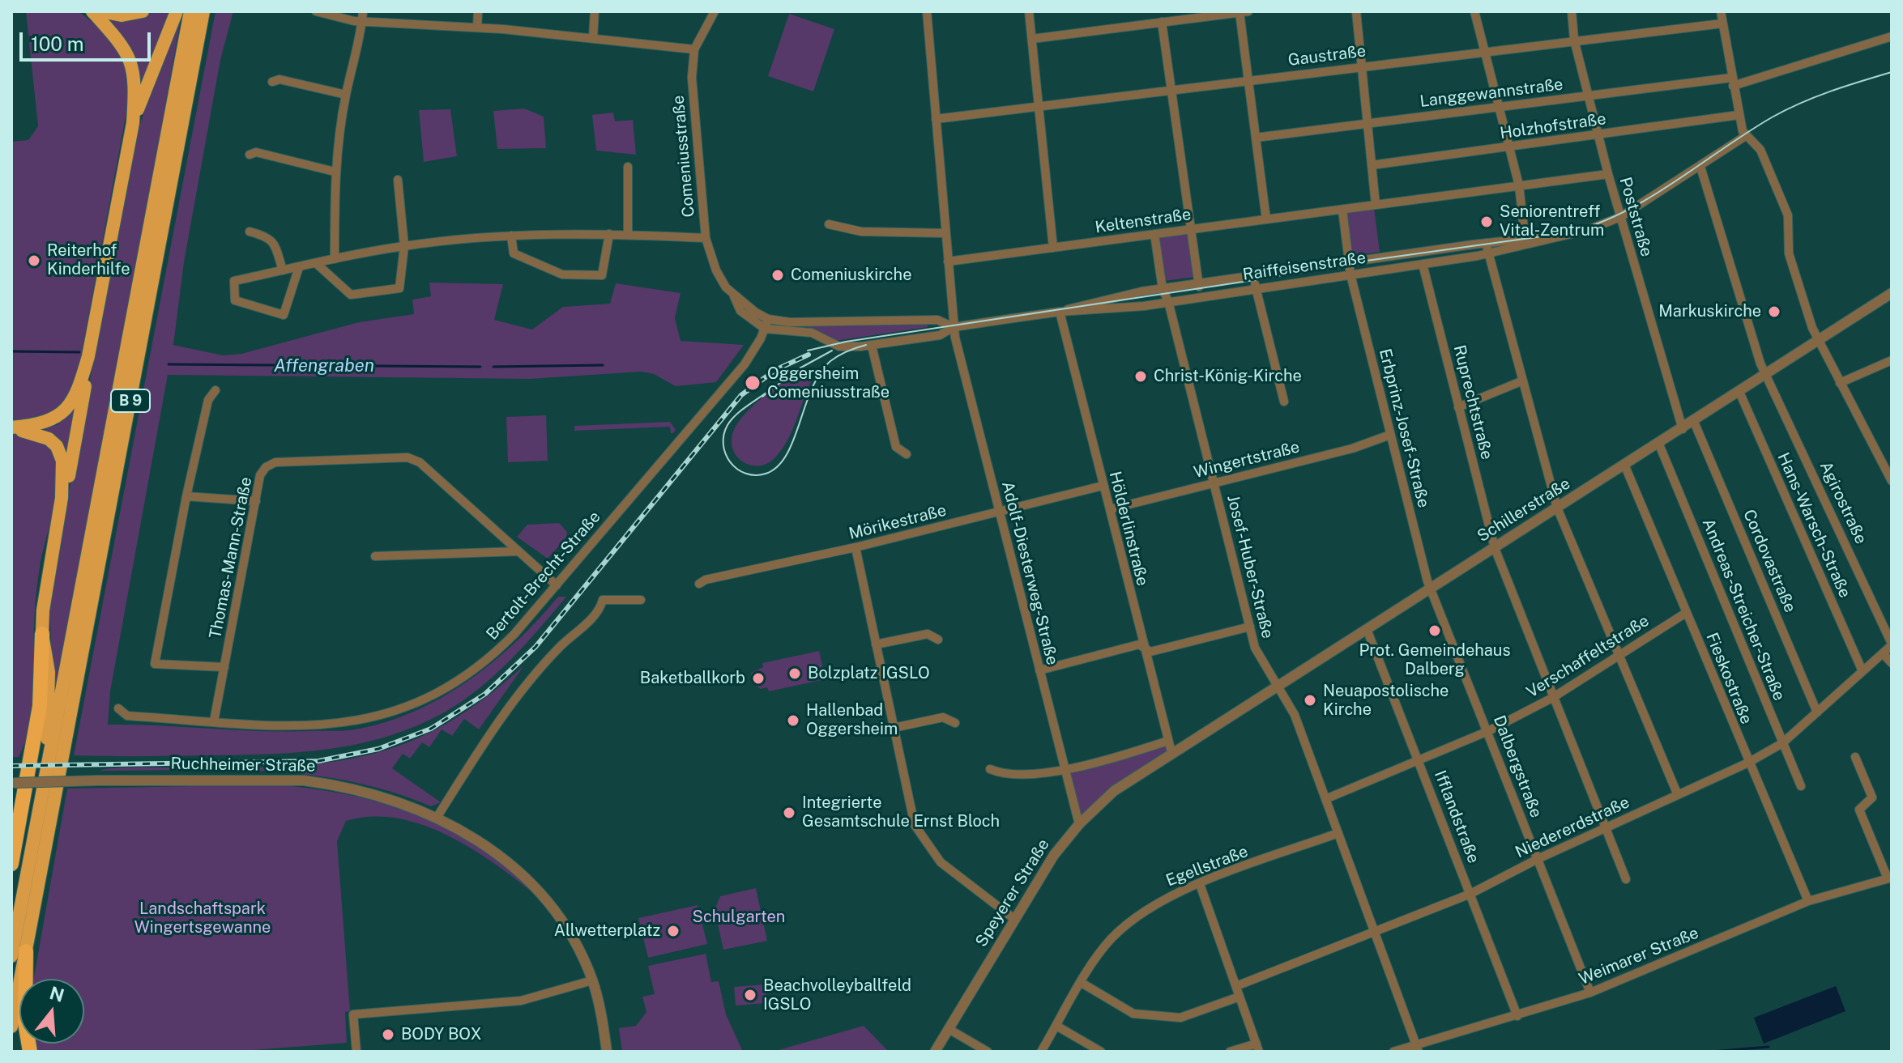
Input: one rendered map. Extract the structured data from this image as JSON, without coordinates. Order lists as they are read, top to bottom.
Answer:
{
  "streets": {
    "highway": ["B 9"],
    "street": [
      "Gaustraße",
      "Langgewannstraße",
      "Holzhofstraße",
      "Comeniusstraße",
      "Poststraße",
      "Keltenstraße",
      "Raiffeisenstraße",
      "Ruprechtstraße",
      "Erbprinz-Josef-Straße",
      "Wingertstraße",
      "Agirostraße",
      "Schillerstraße",
      "Mörikestraße",
      "Hans-Warsch-Straße",
      "Hölderlinstraße",
      "Thomas-Mann-Straße",
      "Cordovastraße",
      "Josef-Huber-Straße",
      "Adolf-Diesterweg-Straße",
      "Bertolt-Brecht-Straße",
      "Andreas-Streicher-Straße",
      "Verschaffeltstraße",
      "Fieskostraße",
      "Ruchheimer Straße",
      "Dalbergstraße",
      "Ifflandstraße",
      "Niedererdstraße",
      "Egellstraße",
      "Speyerer Straße",
      "Weimarer Straße"
    ]
  },
  "crossings": [
    ["Gaustraße", "Poststraße"],
    ["Gaustraße", "Adolf-Diesterweg-Straße"],
    ["Langgewannstraße", "Poststraße"],
    ["Holzhofstraße", "Poststraße"],
    ["Comeniusstraße", "Raiffeisenstraße"],
    ["Comeniusstraße", "Adolf-Diesterweg-Straße"],
    ["Comeniusstraße", "Bertolt-Brecht-Straße"],
    ["Poststraße", "Keltenstraße"],
    ["Poststraße", "Raiffeisenstraße"],
    ["Poststraße", "Schillerstraße"],
    ["Keltenstraße", "Josef-Huber-Straße"],
    ["Keltenstraße", "Adolf-Diesterweg-Straße"],
    ["Raiffeisenstraße", "Ruprechtstraße"],
    ["Raiffeisenstraße", "Erbprinz-Josef-Straße"],
    ["Raiffeisenstraße", "Agirostraße"],
    ["Raiffeisenstraße", "Hölderlinstraße"],
    ["Raiffeisenstraße", "Josef-Huber-Straße"],
    ["Raiffeisenstraße", "Adolf-Diesterweg-Straße"],
    ["Raiffeisenstraße", "Bertolt-Brecht-Straße"],
    ["Ruprechtstraße", "Schillerstraße"],
    ["Ruprechtstraße", "Verschaffeltstraße"],
    ["Ruprechtstraße", "Niedererdstraße"],
    ["Erbprinz-Josef-Straße", "Wingertstraße"],
    ["Erbprinz-Josef-Straße", "Schillerstraße"],
    ["Erbprinz-Josef-Straße", "Dalbergstraße"],
    ["Wingertstraße", "Hölderlinstraße"],
    ["Wingertstraße", "Josef-Huber-Straße"],
    ["Agirostraße", "Schillerstraße"],
    ["Agirostraße", "Niedererdstraße"],
    ["Schillerstraße", "Hans-Warsch-Straße"],
    ["Schillerstraße", "Hölderlinstraße"],
    ["Schillerstraße", "Cordovastraße"],
    ["Schillerstraße", "Josef-Huber-Straße"],
    ["Schillerstraße", "Andreas-Streicher-Straße"],
    ["Schillerstraße", "Fieskostraße"],
    ["Schillerstraße", "Dalbergstraße"],
    ["Schillerstraße", "Ifflandstraße"],
    ["Schillerstraße", "Speyerer Straße"],
    ["Mörikestraße", "Hölderlinstraße"],
    ["Mörikestraße", "Adolf-Diesterweg-Straße"],
    ["Hans-Warsch-Straße", "Niedererdstraße"],
    ["Hölderlinstraße", "Speyerer Straße"],
    ["Thomas-Mann-Straße", "Bertolt-Brecht-Straße"],
    ["Cordovastraße", "Niedererdstraße"],
    ["Josef-Huber-Straße", "Verschaffeltstraße"],
    ["Josef-Huber-Straße", "Niedererdstraße"],
    ["Josef-Huber-Straße", "Egellstraße"],
    ["Josef-Huber-Straße", "Weimarer Straße"],
    ["Adolf-Diesterweg-Straße", "Speyerer Straße"],
    ["Andreas-Streicher-Straße", "Niedererdstraße"],
    ["Verschaffeltstraße", "Fieskostraße"],
    ["Verschaffeltstraße", "Dalbergstraße"],
    ["Verschaffeltstraße", "Ifflandstraße"],
    ["Fieskostraße", "Niedererdstraße"],
    ["Fieskostraße", "Weimarer Straße"],
    ["Dalbergstraße", "Niedererdstraße"],
    ["Dalbergstraße", "Weimarer Straße"],
    ["Ifflandstraße", "Niedererdstraße"],
    ["Ifflandstraße", "Weimarer Straße"]
  ],
  "water": ["Affengraben"],
  "parks": ["Landschaftspark Wingertsgewanne", "Schulgarten"],
  "places": [
    "Seniorentreff Vital-Zentrum",
    "Reiterhof Kinderhilfe",
    "Comeniuskirche",
    "Markuskirche",
    "Christ-König-Kirche",
    "Oggersheim Comeniusstraße",
    "Prot. Gemeindehaus Dalberg",
    "Bolzplatz IGSLO",
    "Baketballkorb",
    "Neuapostolische Kirche",
    "Hallenbad Oggersheim",
    "Integrierte Gesamtschule Ernst Bloch",
    "Allwetterplatz",
    "Beachvolleyballfeld IGSLO",
    "BODY BOX"
  ],
  "scale_bar": "100 m",
  "north": "top"
}
